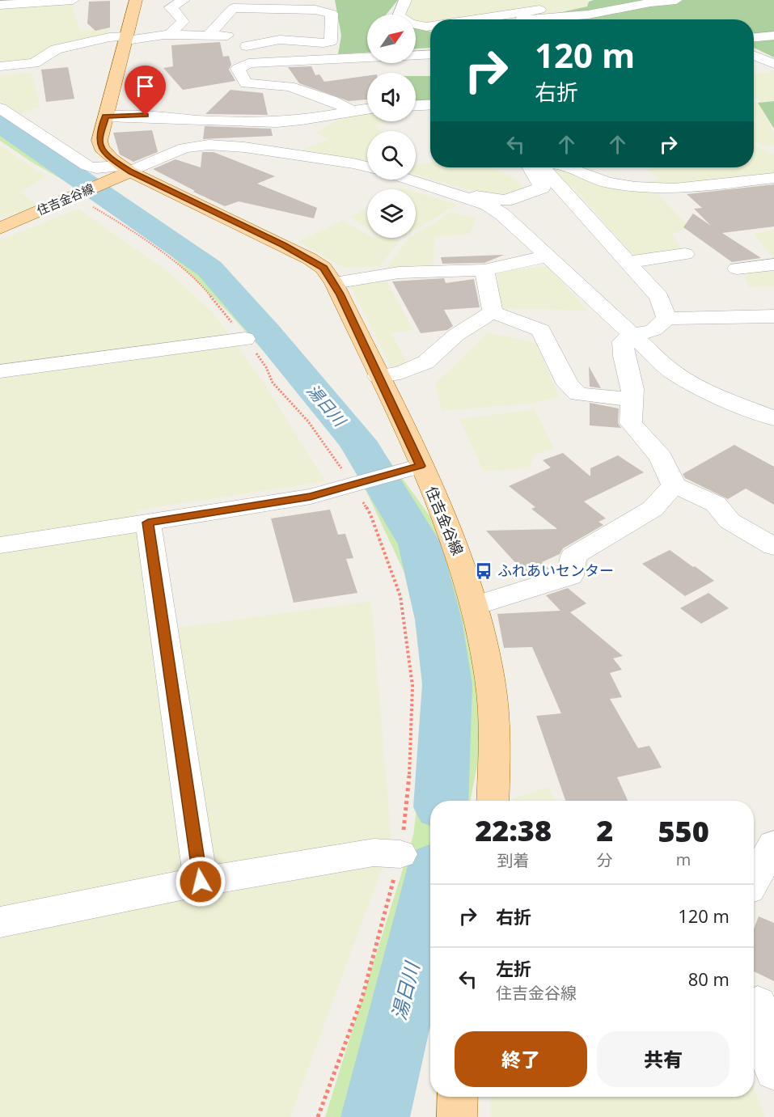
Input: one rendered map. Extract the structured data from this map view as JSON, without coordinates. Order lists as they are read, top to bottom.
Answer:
{
  "streets": {
    "main road": ["住吉金谷線"]
  },
  "water": ["湯日川"],
  "places": {
    "bus stop": ["ふれあいセンター"]
  },
  "north": "top right",
  "page": {
    "turn": ["120 m", "右折"],
    "eta": [
      "22:38",
      "到着",
      "2",
      "分",
      "550",
      "m"
    ],
    "list": [
      {
        "name": "右折",
        "value": "120 m"
      },
      {
        "name": "左折",
        "note": "住吉金谷線",
        "value": "80 m"
      }
    ],
    "buttons": ["終了", "共有"]
  }
}
